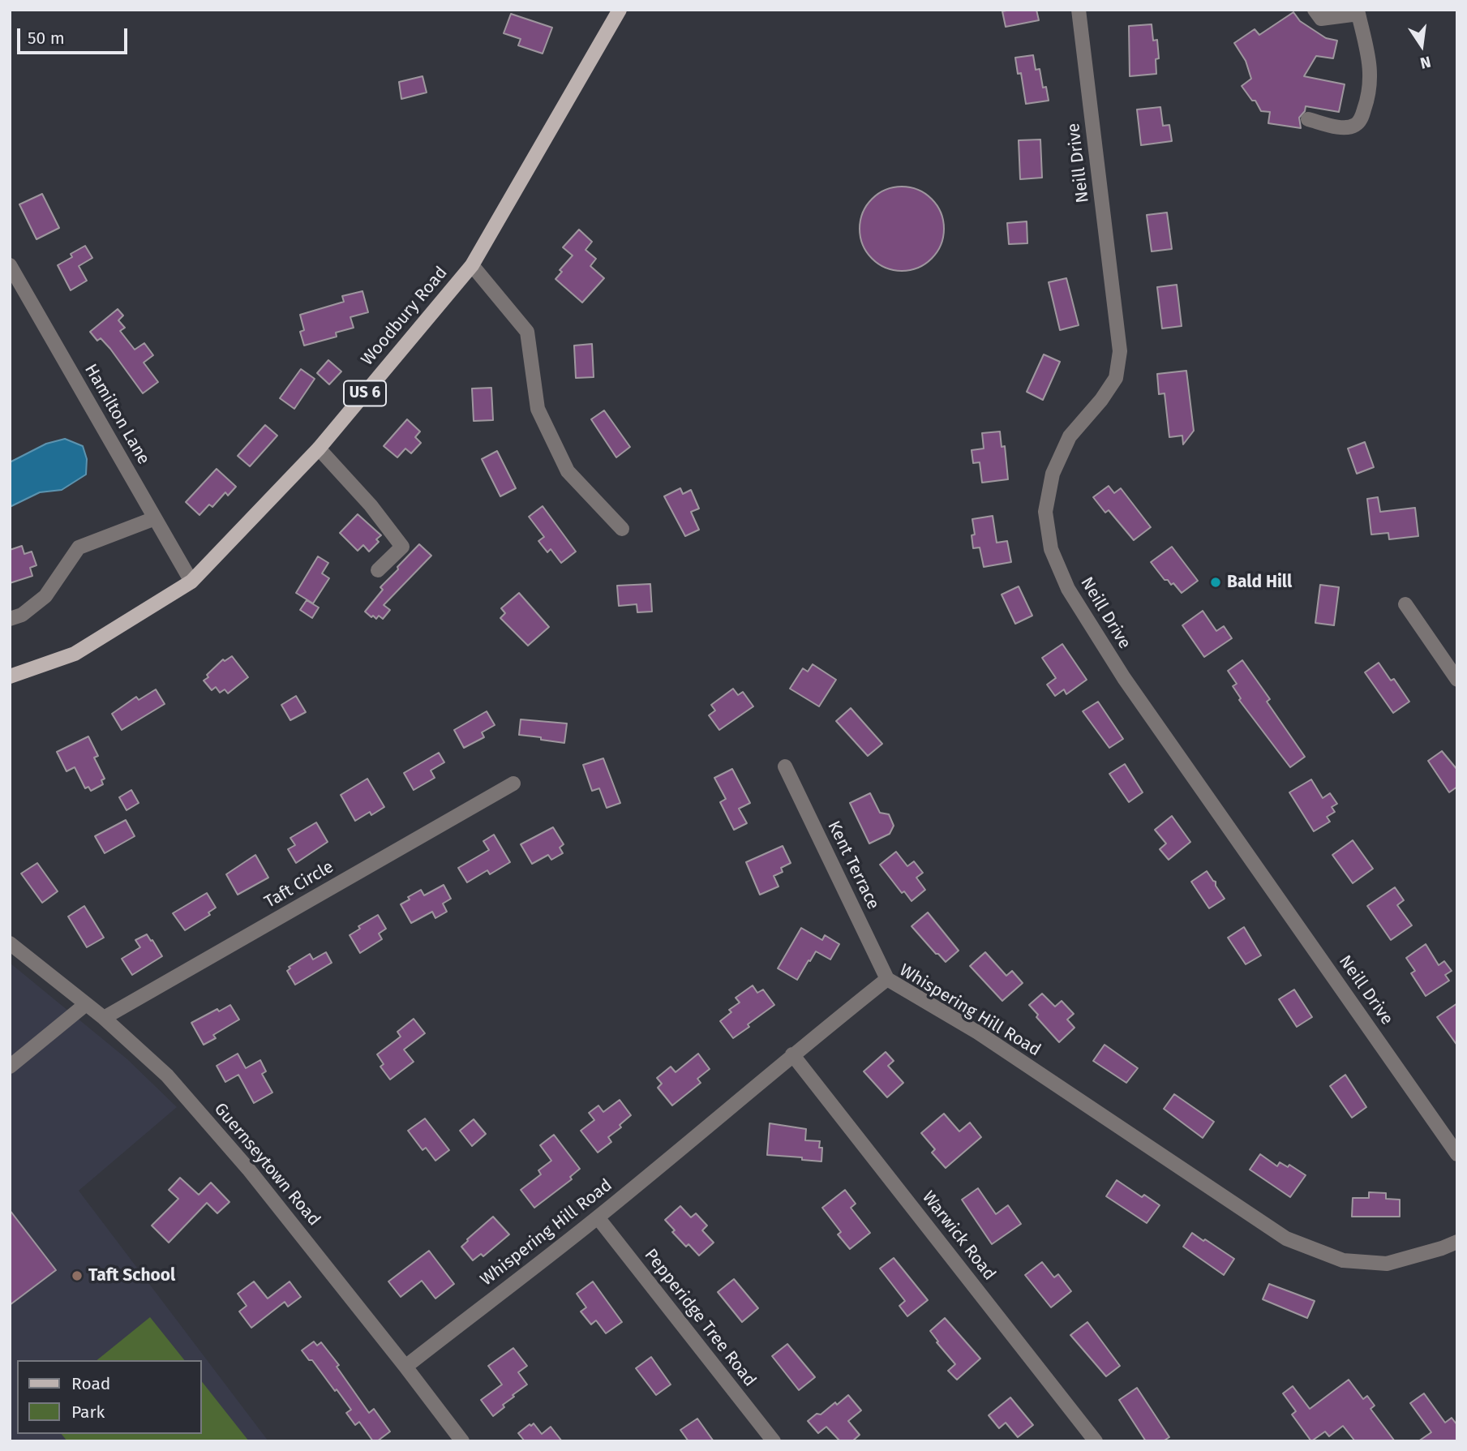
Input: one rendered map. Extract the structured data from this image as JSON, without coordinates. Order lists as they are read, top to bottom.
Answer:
{
  "streets": {
    "main road": ["Woodbury Road", "US 6"],
    "street": [
      "Neill Drive",
      "Hamilton Lane",
      "Kent Terrace",
      "Taft Circle",
      "Whispering Hill Road",
      "Guernseytown Road",
      "Warwick Road",
      "Pepperidge Tree Road"
    ]
  },
  "crossings": [
    ["Woodbury Road", "Hamilton Lane"],
    ["Kent Terrace", "Whispering Hill Road"],
    ["Taft Circle", "Guernseytown Road"],
    ["Whispering Hill Road", "Guernseytown Road"],
    ["Whispering Hill Road", "Warwick Road"],
    ["Whispering Hill Road", "Pepperidge Tree Road"]
  ],
  "places": ["Bald Hill", "Taft School"],
  "legend": ["Road", "Park"],
  "scale_bar": "50 m",
  "north": "bottom"
}
